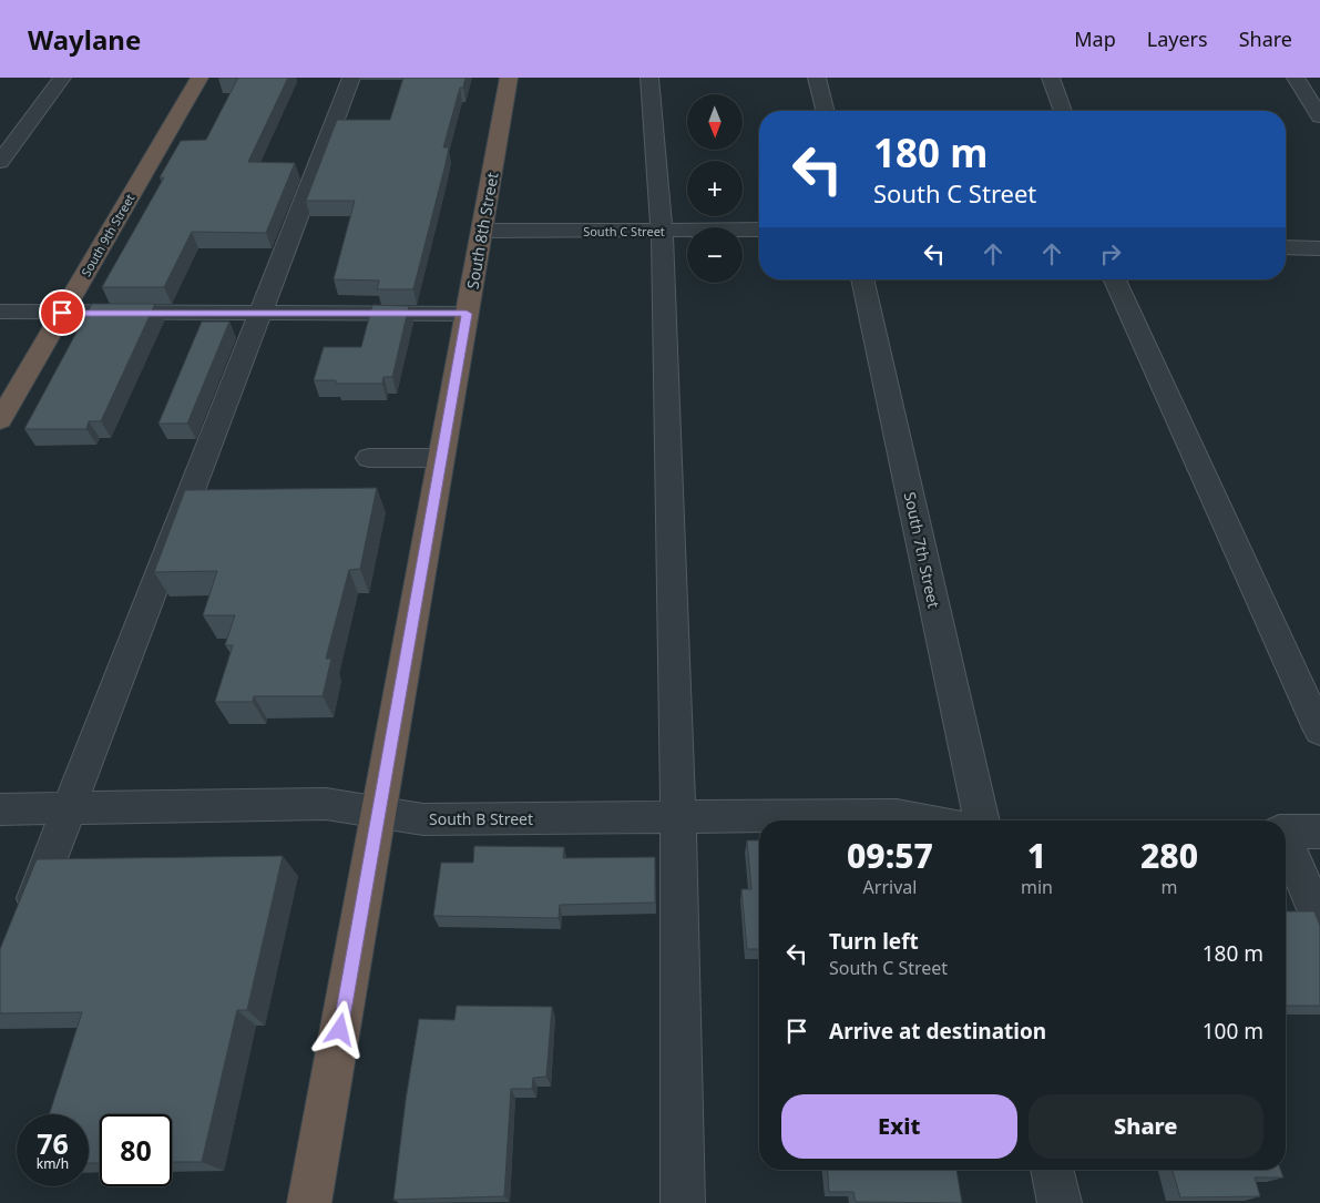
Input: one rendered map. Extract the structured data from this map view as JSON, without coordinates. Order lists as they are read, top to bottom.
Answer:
{
  "streets": {
    "highway": ["South 8th Street", "South 9th Street"],
    "street": ["South C Street", "South 7th Street", "South B Street"]
  },
  "crossings": [
    ["South 8th Street", "South C Street"],
    ["South 8th Street", "South B Street"]
  ],
  "north": "bottom",
  "page": {
    "header": "Waylane",
    "nav": ["Map", "Layers", "Share"],
    "map_buttons": ["+", "−"],
    "turn": ["180 m", "South C Street"],
    "eta": [
      "09:57",
      "Arrival",
      "1",
      "min",
      "280",
      "m"
    ],
    "list": [
      {
        "name": "Turn left",
        "note": "South C Street",
        "value": "180 m"
      },
      {
        "name": "Arrive at destination",
        "value": "100 m"
      }
    ],
    "buttons": ["Exit", "Share"],
    "speed": "76 km/h",
    "limit": "80"
  }
}
